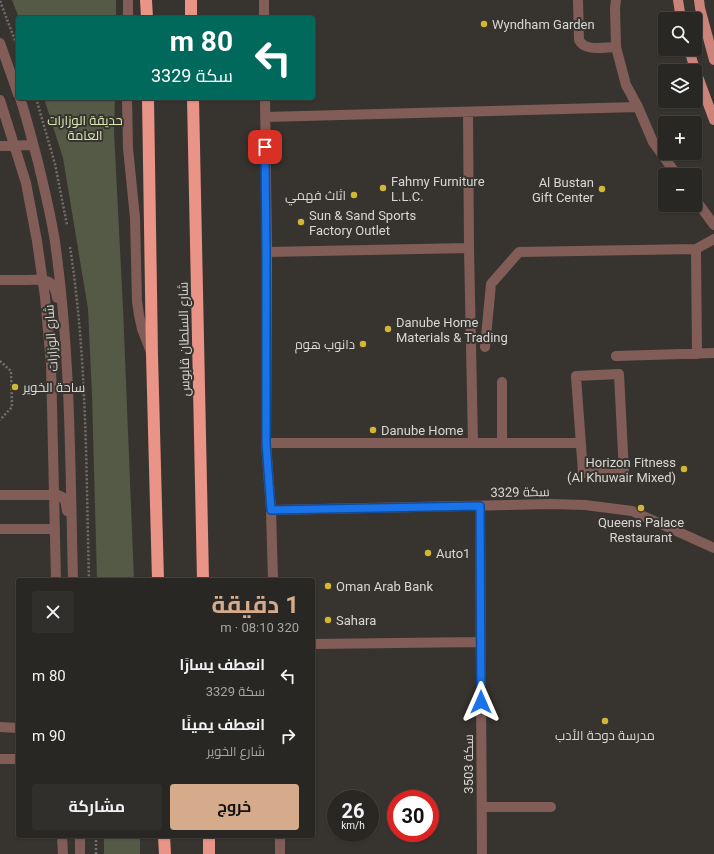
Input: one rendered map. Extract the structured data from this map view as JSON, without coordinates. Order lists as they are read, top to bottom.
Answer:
{
  "streets": {
    "highway": ["شارع السلطان قابوس"],
    "street": ["شارع الوزارات", "سكة 3329", "سكة 3503"]
  },
  "crossings": [
    ["سكة 3329", "سكة 3503"]
  ],
  "parks": ["حديقة الوزارات العامة"],
  "places": [
    "Wyndham Garden",
    "Fahmy Furniture L.L.C.",
    "Al Bustan Gift Center",
    "اثاث فهمي",
    "Sun & Sand Sports Factory Outlet",
    "Danube Home Materials & Trading",
    "دانوب هوم",
    "ساحة الخوير",
    "Danube Home",
    "Horizon Fitness (Al Khuwair Mixed)",
    "Queens Palace Restaurant",
    "Auto1",
    "Oman Arab Bank",
    "Sahara",
    "مدرسة دوحة الأدب"
  ],
  "page": {
    "map_buttons": ["+", "−"],
    "turn": ["80 m", "سكة 3329"],
    "heading": ["1 دقيقة", "320 m · 08:10"],
    "list": [
      {
        "name": "انعطف يسارًا",
        "note": "سكة 3329",
        "value": "80 m"
      },
      {
        "name": "انعطف يمينًا",
        "note": "شارع الخوير",
        "value": "90 m"
      }
    ],
    "buttons": ["خروج", "مشاركة"],
    "speed": "26 km/h",
    "limit": "30"
  }
}
